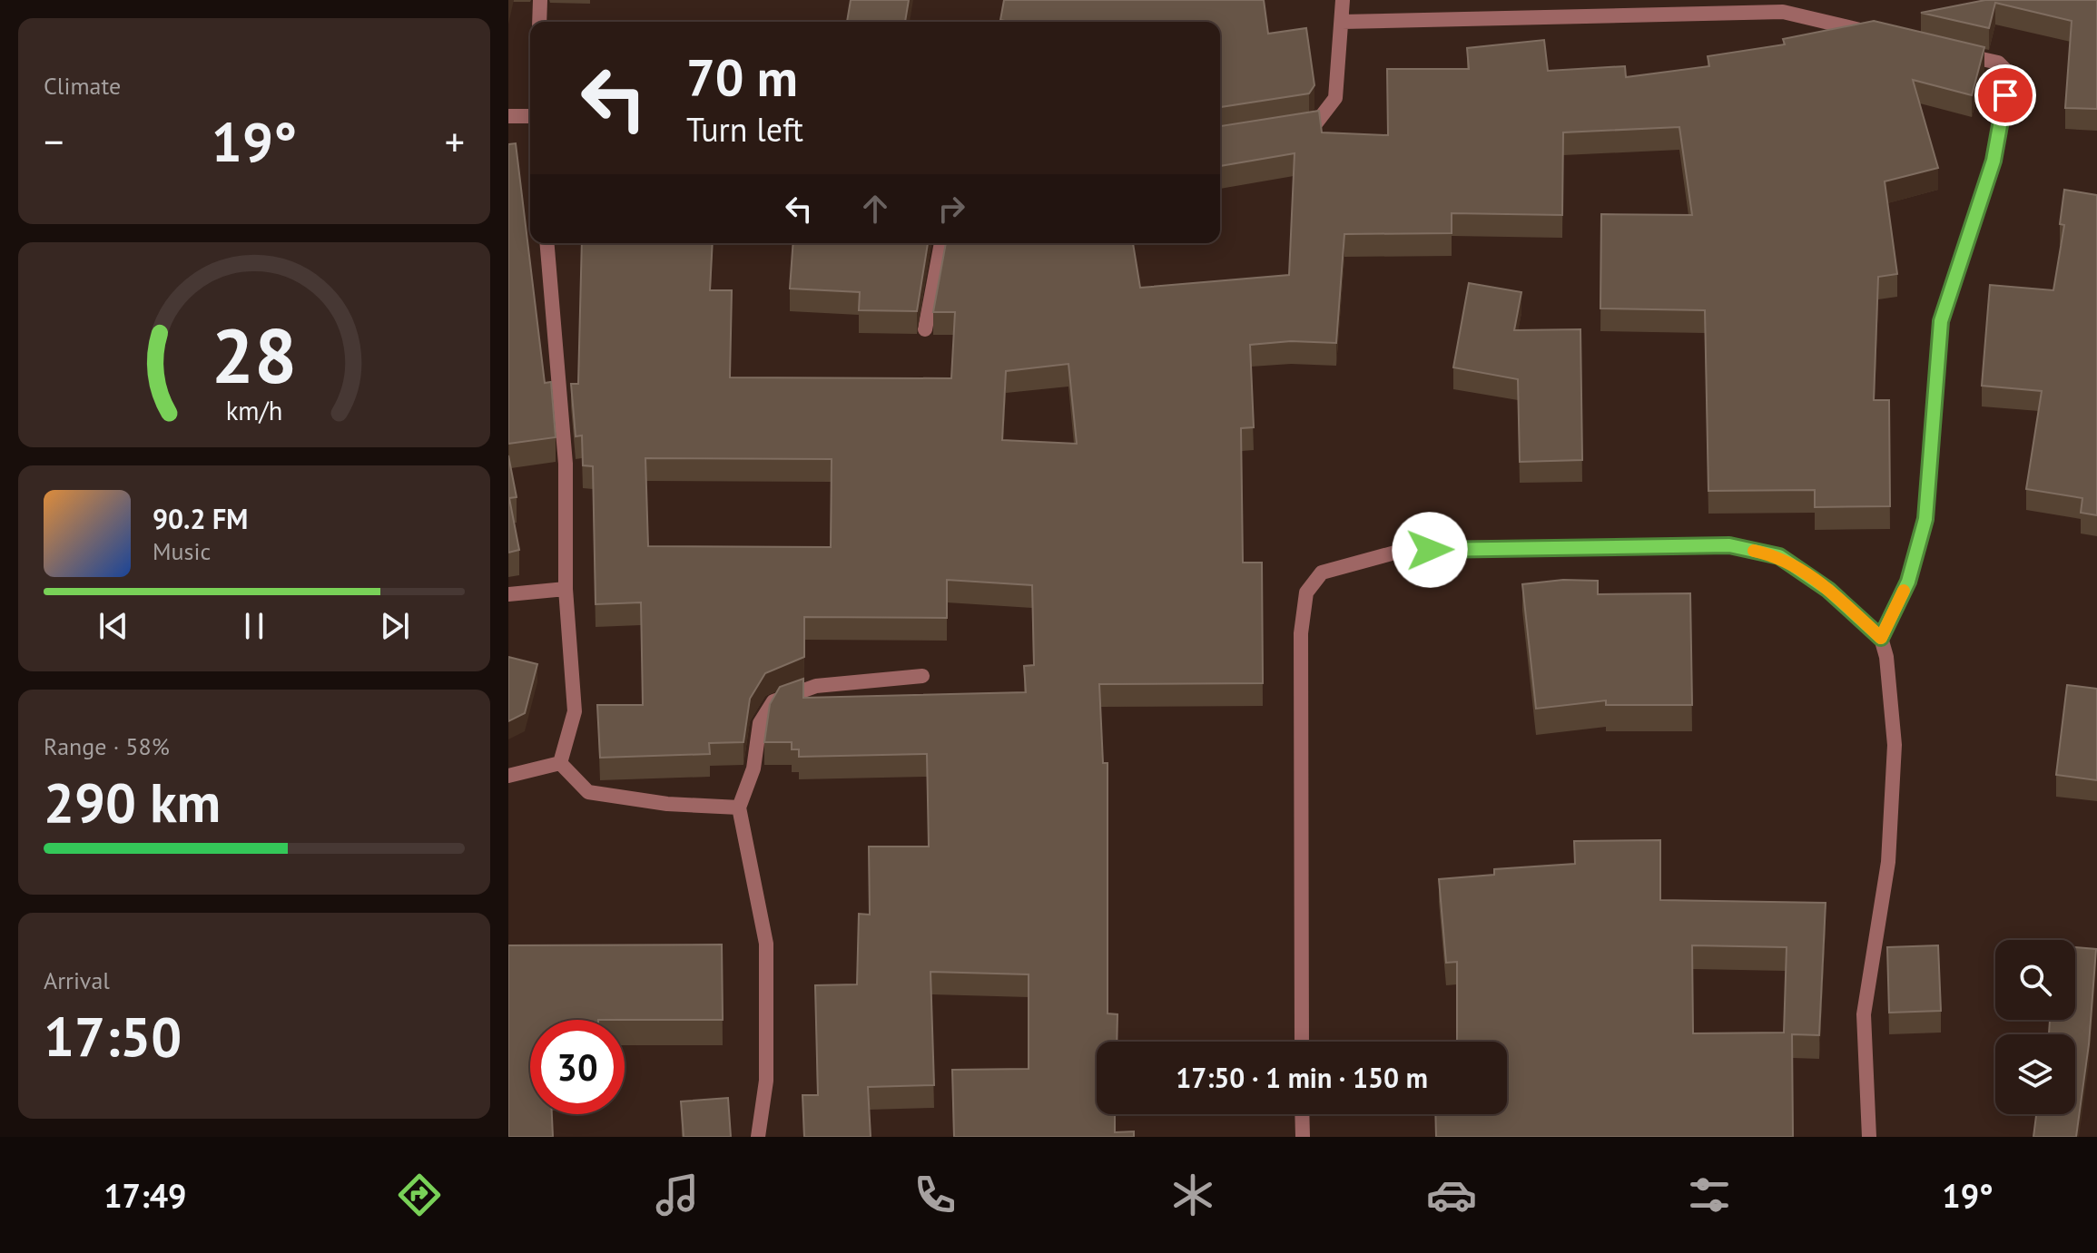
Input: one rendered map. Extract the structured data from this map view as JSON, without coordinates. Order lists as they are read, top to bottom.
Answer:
{
  "page": {
    "tile": [
      "Climate",
      ["Range · 58%", "290 km"],
      ["Arrival", "17:50"]
    ],
    "turn": ["70 m", "Turn left"],
    "heat": ["−", "19°", "+"],
    "song": ["90.2 FM", "Music"],
    "limit": "30",
    "trip": "17:50 · 1 min · 150 m",
    "tabs": ["17:49", "19°"],
    "gauge": ["28", "km/h"]
  }
}
